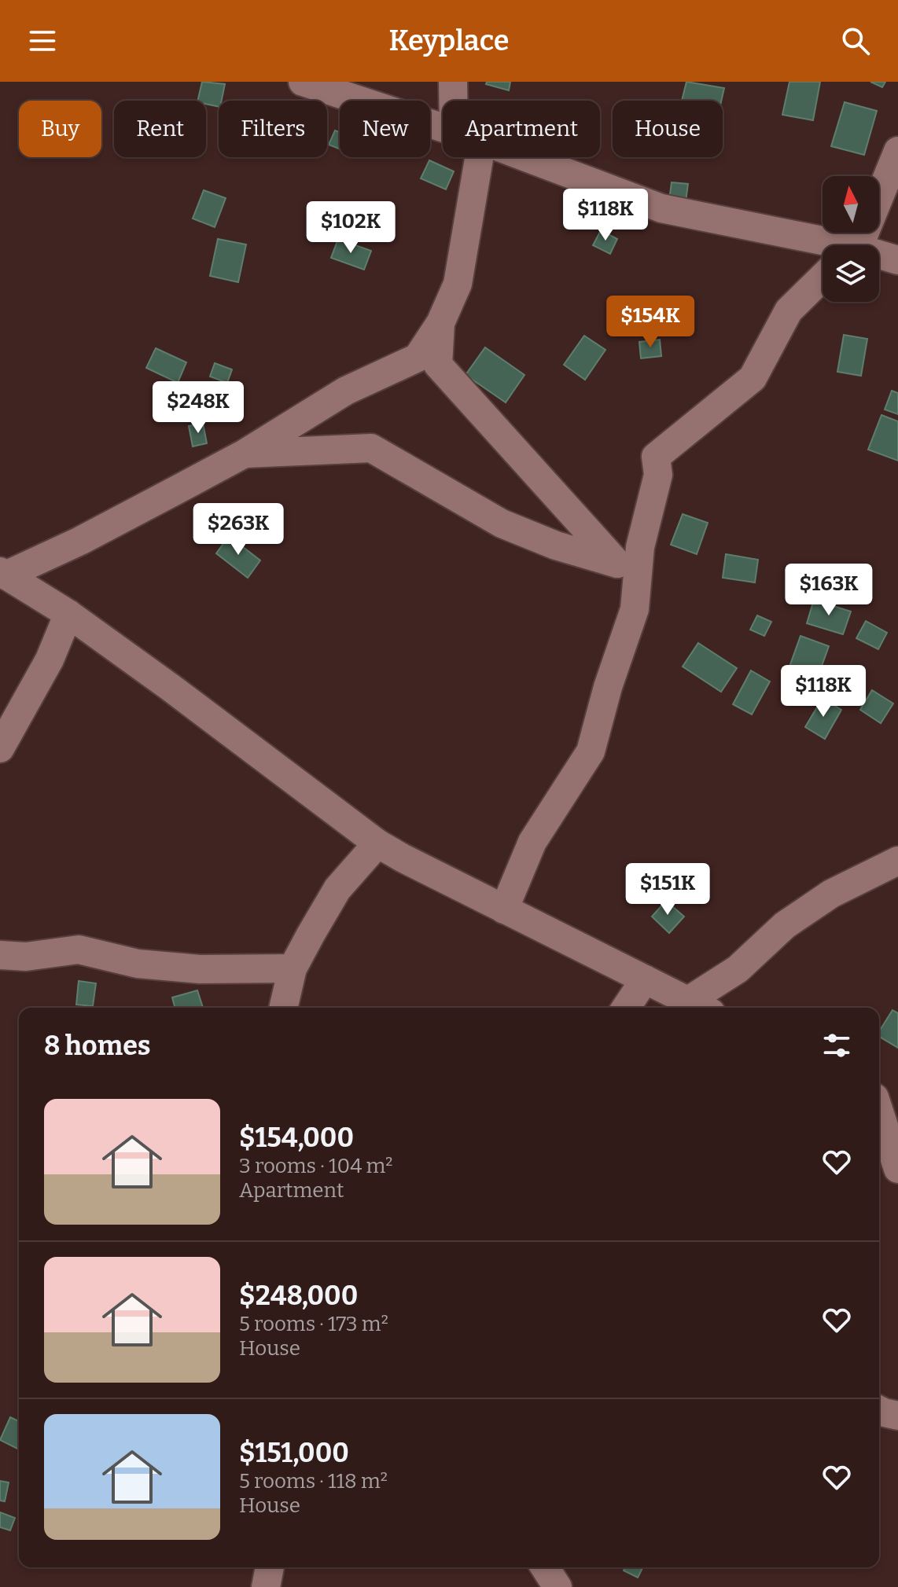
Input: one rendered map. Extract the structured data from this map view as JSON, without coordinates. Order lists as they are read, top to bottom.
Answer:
{
  "north": "top",
  "page": {
    "header": "Keyplace",
    "chip": [
      "Buy",
      "Rent",
      "Filters",
      "New",
      "Apartment",
      "House"
    ],
    "price": [
      "$118K",
      "$102K",
      "$154K",
      "$248K",
      "$263K",
      "$163K",
      "$118K",
      "$151K"
    ],
    "heading": "8 homes",
    "list": [
      {
        "name": "$154,000",
        "note": "3 rooms · 104 m² · Apartment"
      },
      {
        "name": "$248,000",
        "note": "5 rooms · 173 m² · House"
      },
      {
        "name": "$151,000",
        "note": "5 rooms · 118 m² · House"
      }
    ]
  }
}
